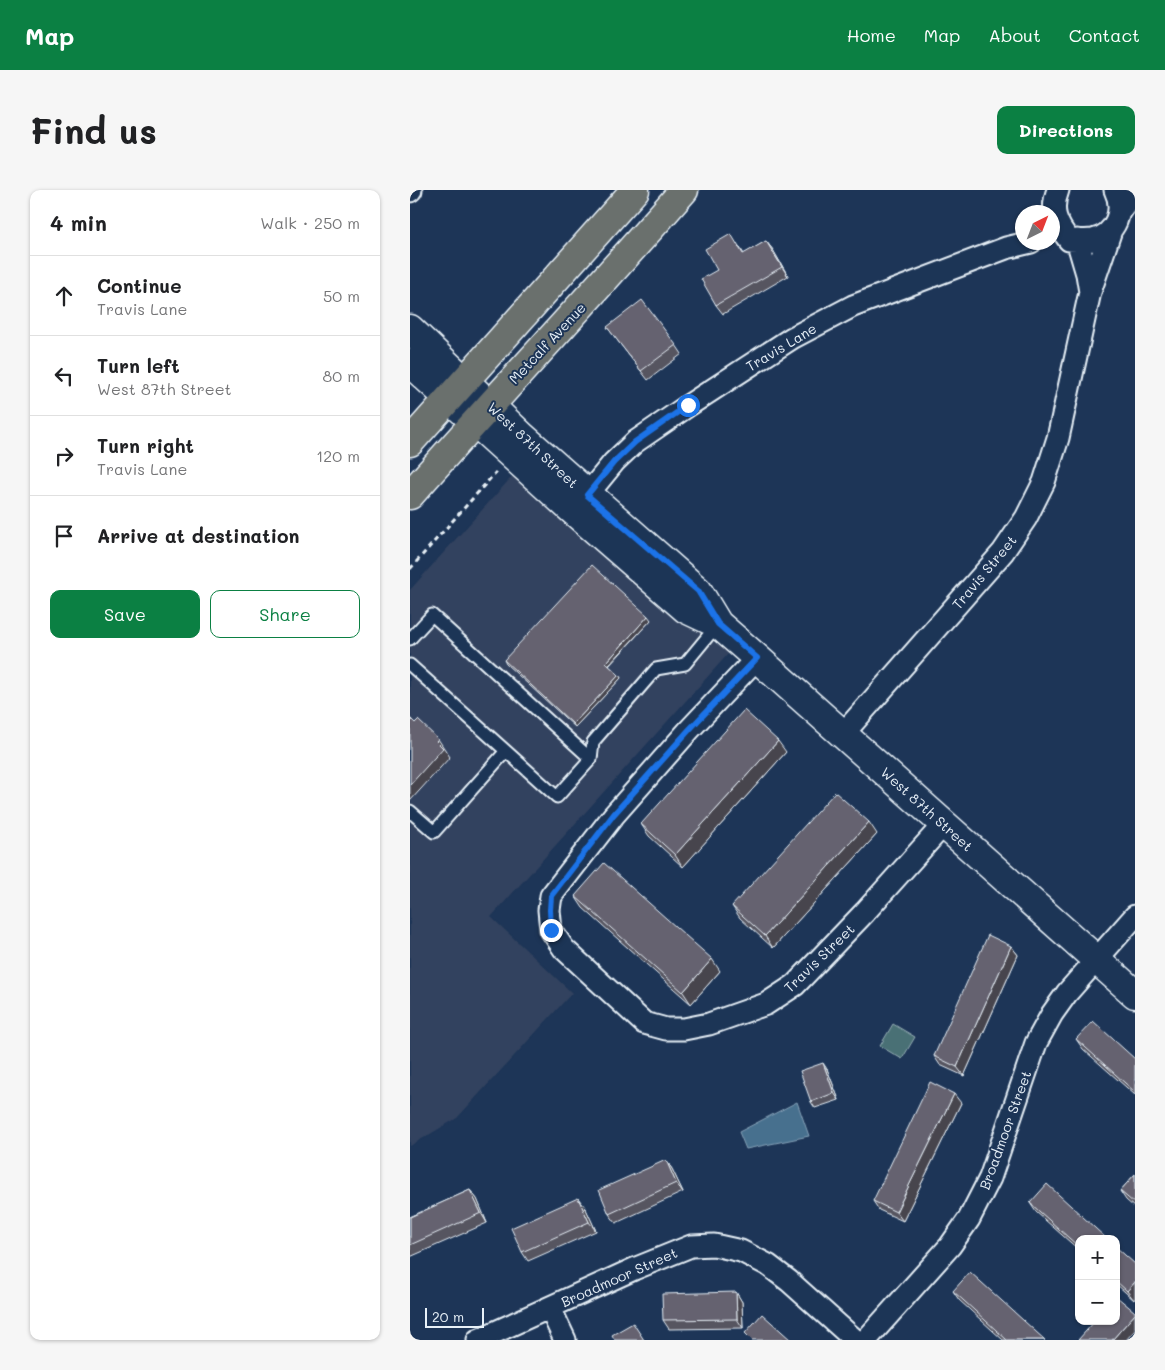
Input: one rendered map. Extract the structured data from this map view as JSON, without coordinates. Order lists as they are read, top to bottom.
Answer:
{
  "streets": {
    "main road": ["Metcalf Avenue"],
    "street": [
      "Travis Lane",
      "West 87th Street",
      "Travis Street",
      "Broadmoor Street"
    ]
  },
  "crossings": [
    ["Metcalf Avenue", "West 87th Street"],
    ["Travis Lane", "West 87th Street"],
    ["West 87th Street", "Travis Street"],
    ["West 87th Street", "Broadmoor Street"]
  ],
  "scale_bar": "20 m",
  "north": "top right",
  "page": {
    "header": "Map",
    "nav": [
      "Home",
      "Map",
      "About",
      "Contact"
    ],
    "buttons": [
      "Directions",
      ["Save", "Share"]
    ],
    "title": "Find us",
    "heading": ["4 min", "Walk · 250 m"],
    "list": [
      ["Continue", "Travis Lane", "50 m"],
      ["Turn left", "West 87th Street", "80 m"],
      ["Turn right", "Travis Lane", "120 m"],
      "Arrive at destination"
    ],
    "map_buttons": ["+", "−"],
    "scale": "20 m"
  }
}
